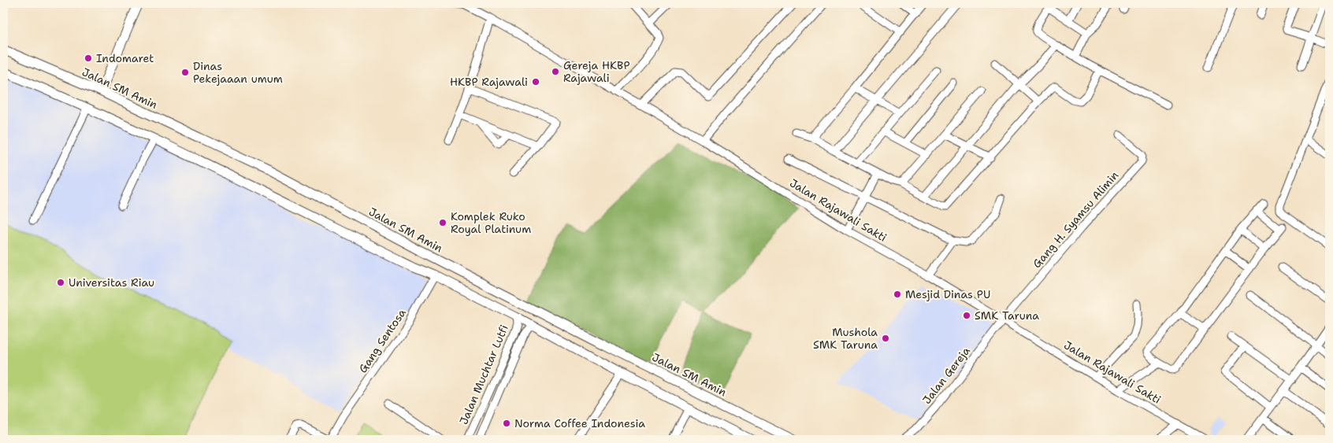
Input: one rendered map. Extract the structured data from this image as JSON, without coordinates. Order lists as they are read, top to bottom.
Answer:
{
  "streets": {
    "main road": ["Jalan SM Amin"],
    "street": [
      "Jalan Rajawali Sakti",
      "Gang H. Syamsu Alimin",
      "Gang Sentosa",
      "Jalan Muchtar Lutfi",
      "Jalan Gereja"
    ]
  },
  "crossings": [
    ["Jalan Rajawali Sakti", "Gang H. Syamsu Alimin"],
    ["Jalan Rajawali Sakti", "Jalan Gereja"],
    ["Gang H. Syamsu Alimin", "Jalan Gereja"]
  ],
  "places": [
    "Indomaret",
    "Gereja HKBP Rajawali",
    "Dinas Pekejaaan umum",
    "HKBP Rajawali",
    "Komplek Ruko Royal Platinum",
    "Universitas Riau",
    "Mesjid Dinas PU",
    "SMK Taruna",
    "Mushola SMK Taruna",
    "Norma Coffee Indonesia"
  ]
}
